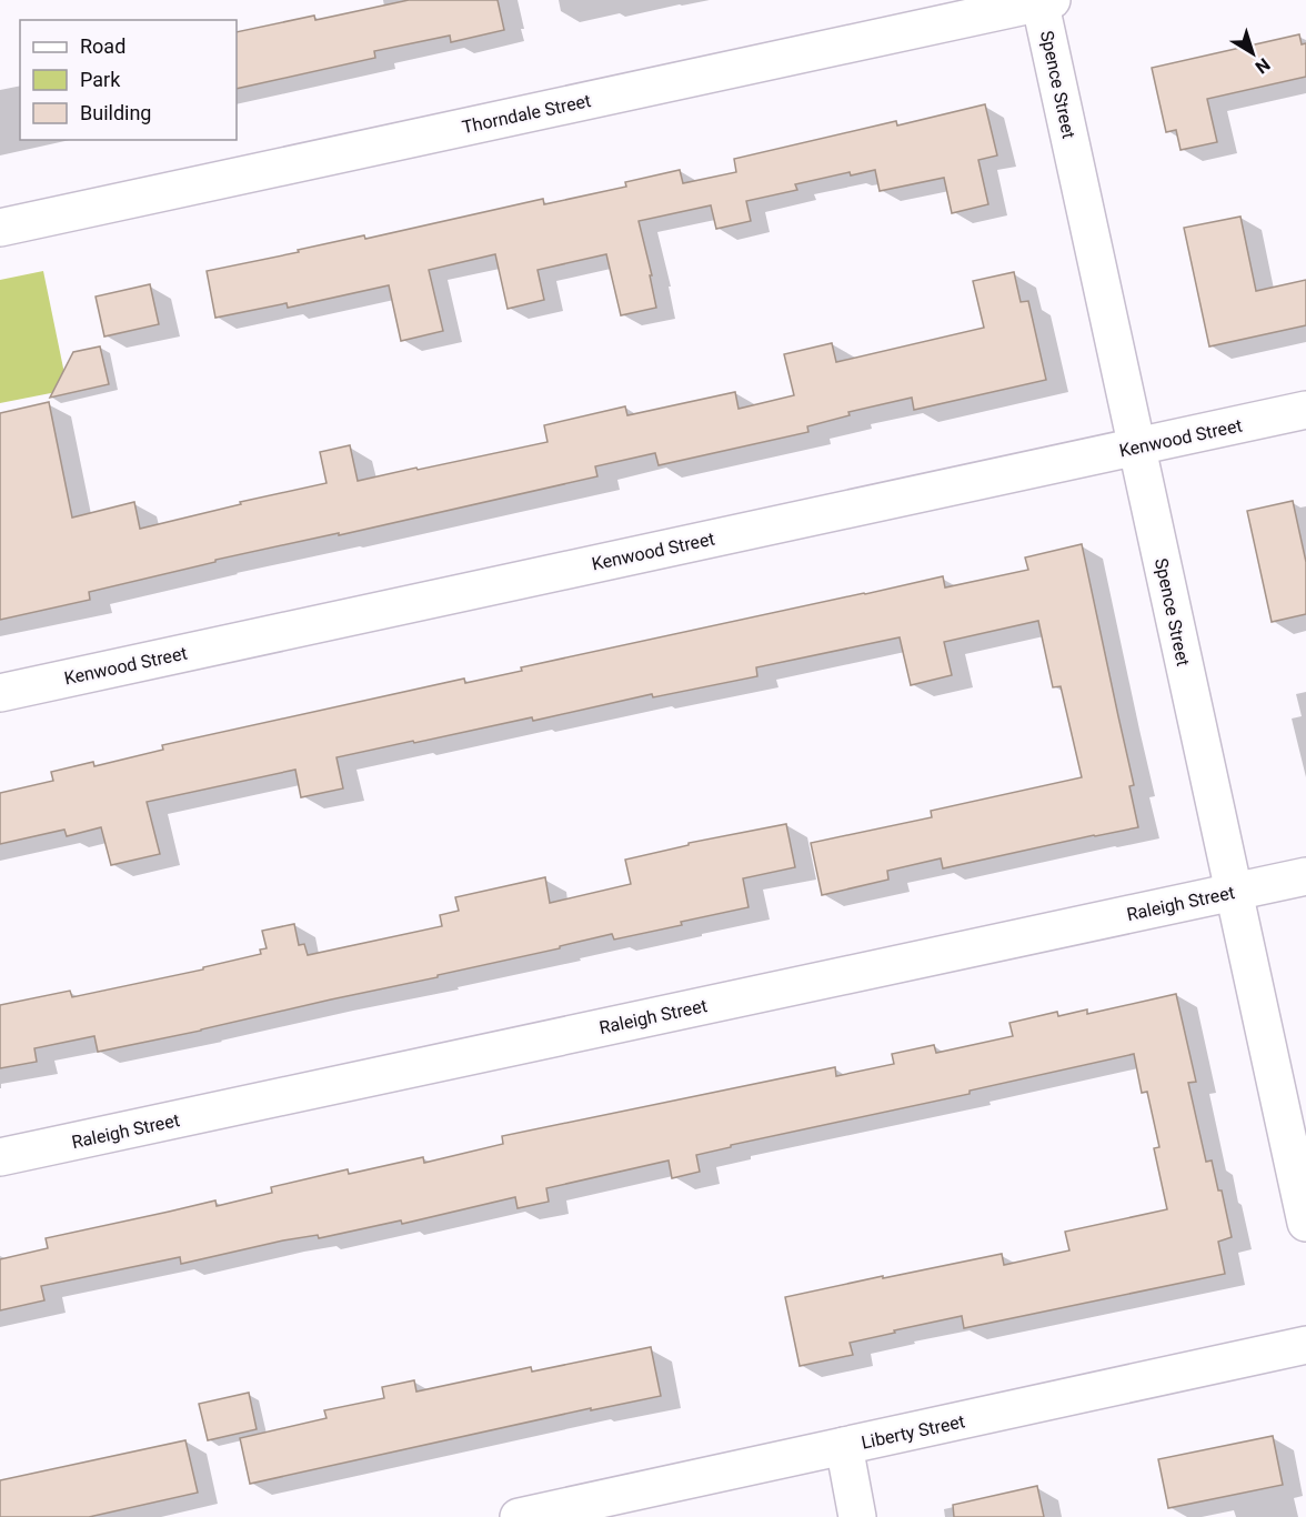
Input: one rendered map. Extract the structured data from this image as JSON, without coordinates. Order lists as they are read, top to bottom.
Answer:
{
  "streets": {
    "street": [
      "Spence Street",
      "Thorndale Street",
      "Kenwood Street",
      "Raleigh Street",
      "Liberty Street"
    ]
  },
  "crossings": [
    ["Spence Street", "Thorndale Street"],
    ["Spence Street", "Kenwood Street"],
    ["Spence Street", "Raleigh Street"]
  ],
  "legend": ["Road", "Park", "Building"],
  "north": "bottom right"
}
